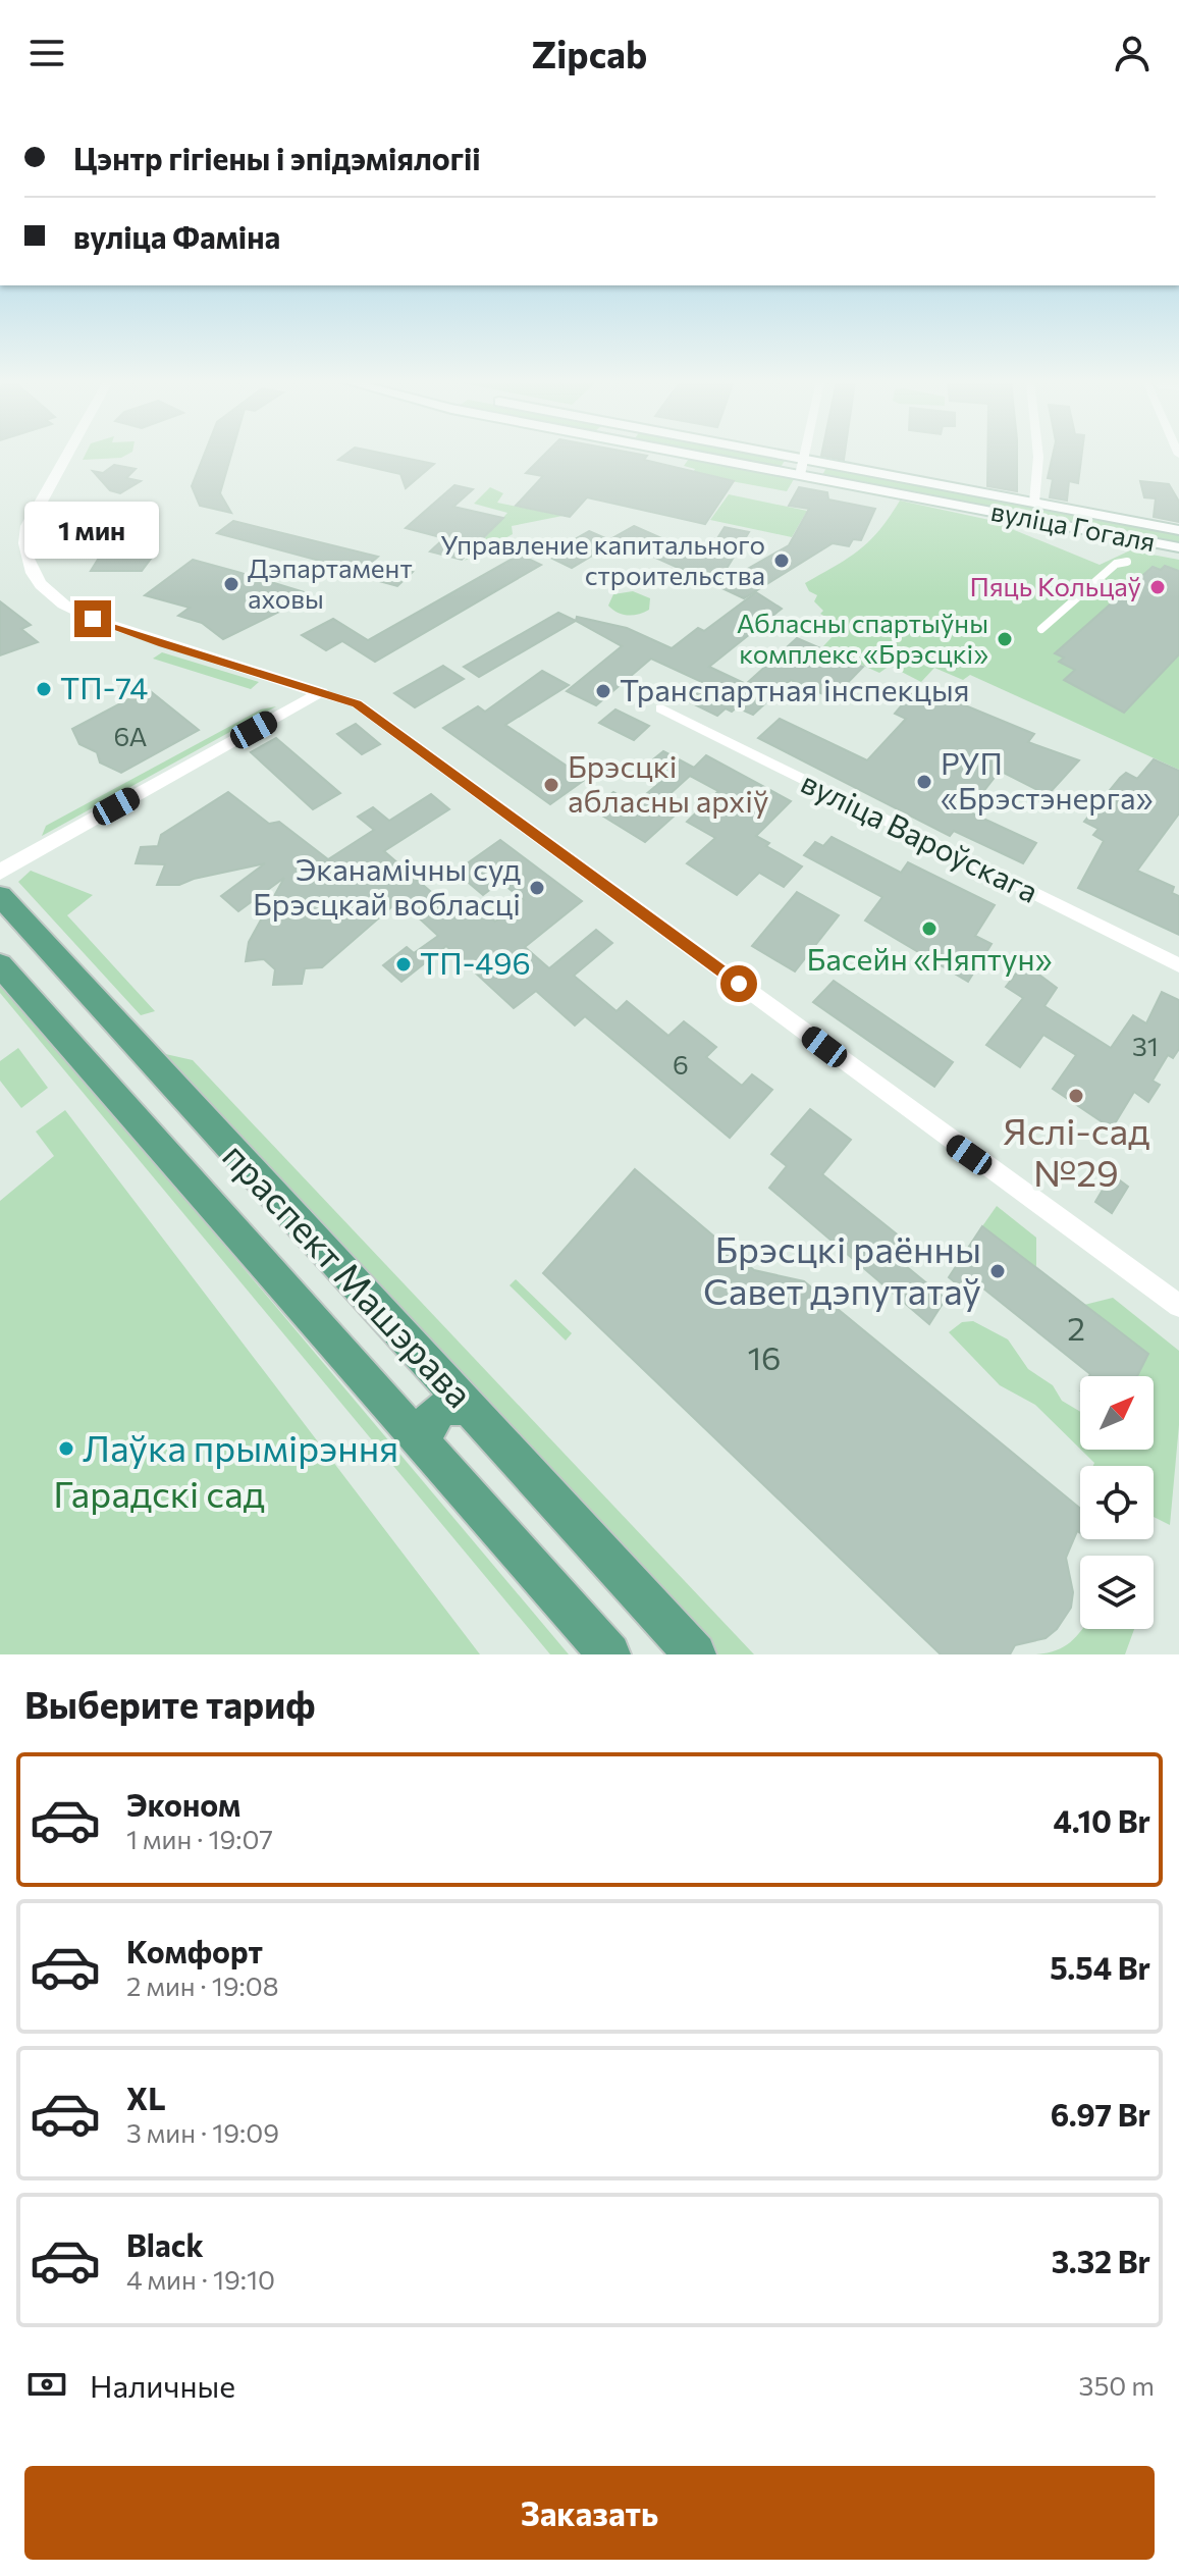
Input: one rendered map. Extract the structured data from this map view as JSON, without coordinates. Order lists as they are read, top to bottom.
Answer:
{
  "streets": {
    "main road": ["вуліца Гогаля", "праспект Машэрава"],
    "street": ["вуліца Вароўскага"]
  },
  "parks": ["Гарадскі сад"],
  "places": [
    "Управление капитального строительства",
    "Дэпартамент аховы",
    "Пяць Кольцаў",
    "Абласны спартыўны комплекс «Брэсцкі»",
    "ТП-74",
    "Транспартная інспекцыя",
    "РУП «Брэстэнерга»",
    "Брэсцкі абласны архіў",
    "Эканамічны суд Брэсцкай вобласці",
    "Басейн «Няптун»",
    "ТП-496",
    "Яслі-сад №29",
    "Брэсцкі раённы Савет дэпутатаў",
    "Лаўка прымірэння"
  ],
  "house_numbers": [
    "6А",
    "31",
    "6",
    "2",
    "16"
  ],
  "north": "top right",
  "page": {
    "header": "Zipcab",
    "banner": ["Цэнтр гігіены і эпідэміялогіі", "вуліца Фаміна"],
    "bubble": "1 мин",
    "heading": "Выберите тариф",
    "list": [
      {
        "name": "Эконом",
        "note": "1 мин · 19:07",
        "value": "4.10 Br"
      },
      {
        "name": "Комфорт",
        "note": "2 мин · 19:08",
        "value": "5.54 Br"
      },
      {
        "name": "XL",
        "note": "3 мин · 19:09",
        "value": "6.97 Br"
      },
      {
        "name": "Black",
        "note": "4 мин · 19:10",
        "value": "3.32 Br"
      }
    ],
    "pay": ["Наличные", "350 m"],
    "buttons": "Заказать"
  }
}
